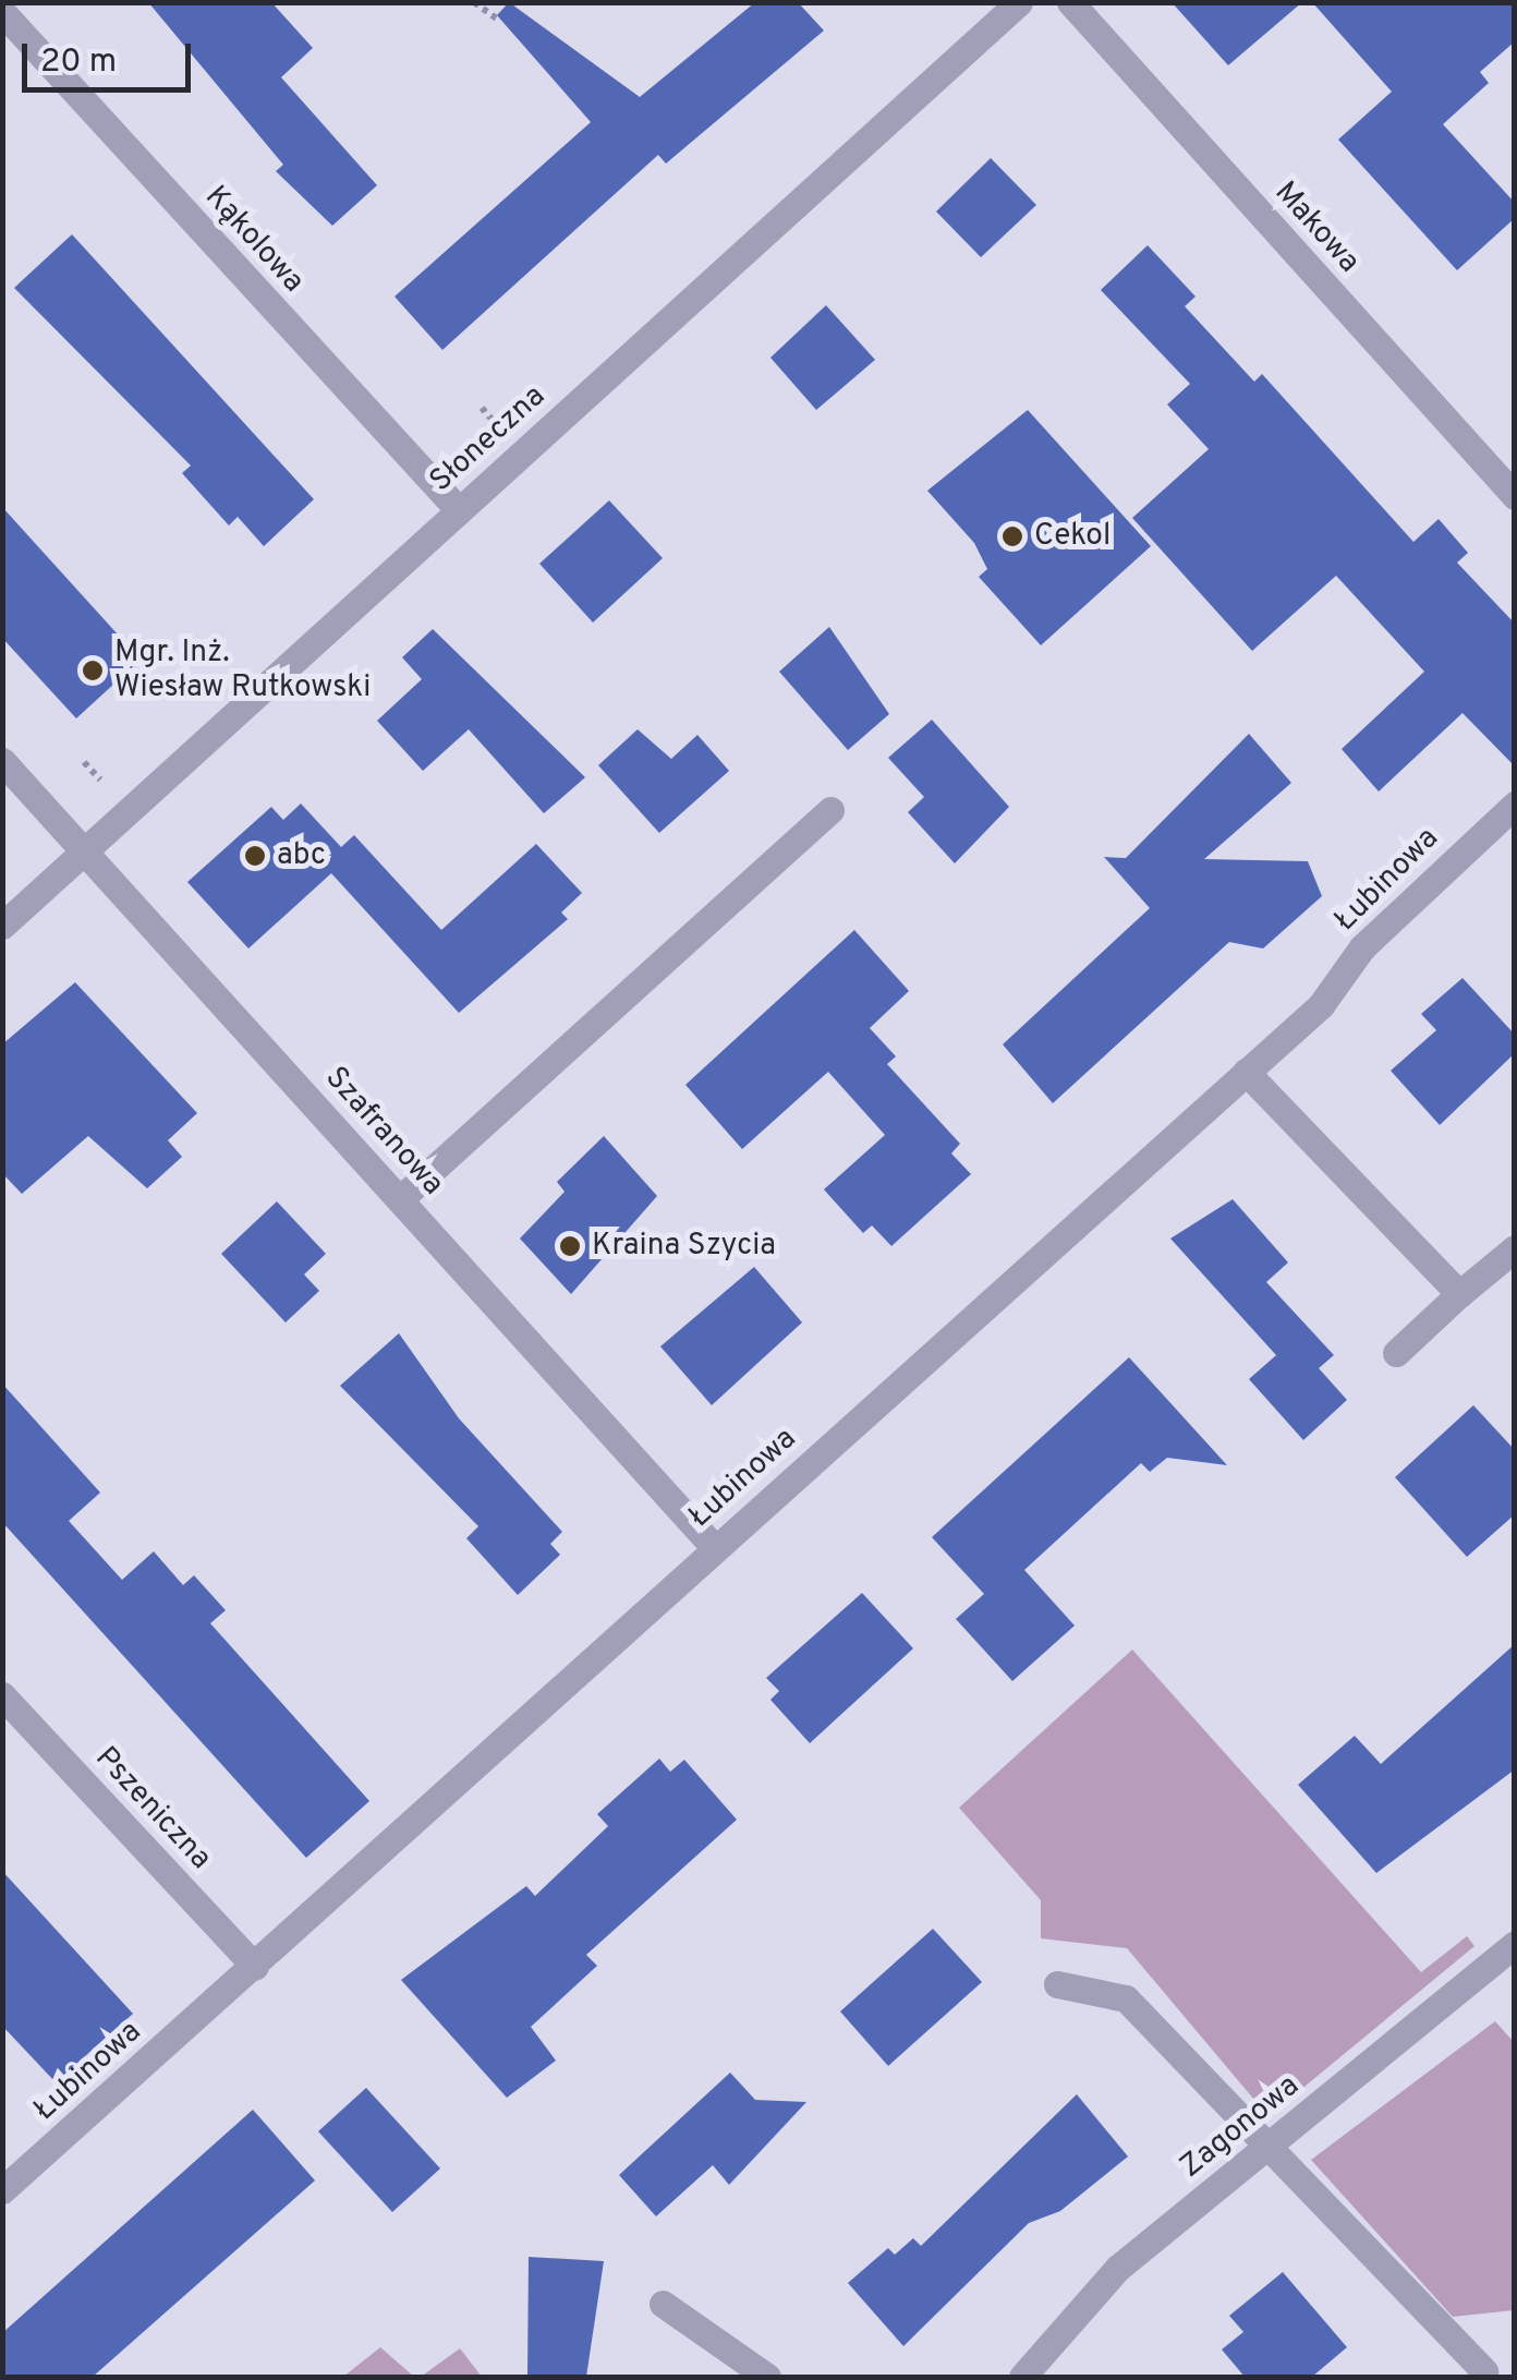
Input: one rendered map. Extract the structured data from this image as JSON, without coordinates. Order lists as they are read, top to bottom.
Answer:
{
  "streets": {
    "street": [
      "Makowa",
      "Kąkolowa",
      "Słoneczna",
      "Łubinowa",
      "Szafranowa",
      "Pszeniczna",
      "Zagonowa"
    ]
  },
  "crossings": [
    ["Kąkolowa", "Słoneczna"],
    ["Słoneczna", "Szafranowa"],
    ["Łubinowa", "Szafranowa"],
    ["Łubinowa", "Pszeniczna"]
  ],
  "places": [
    "Cekol",
    "Mgr. Inż. Wiesław Rutkowski",
    "abc",
    "Kraina Szycia"
  ],
  "scale_bar": "20 m"
}
